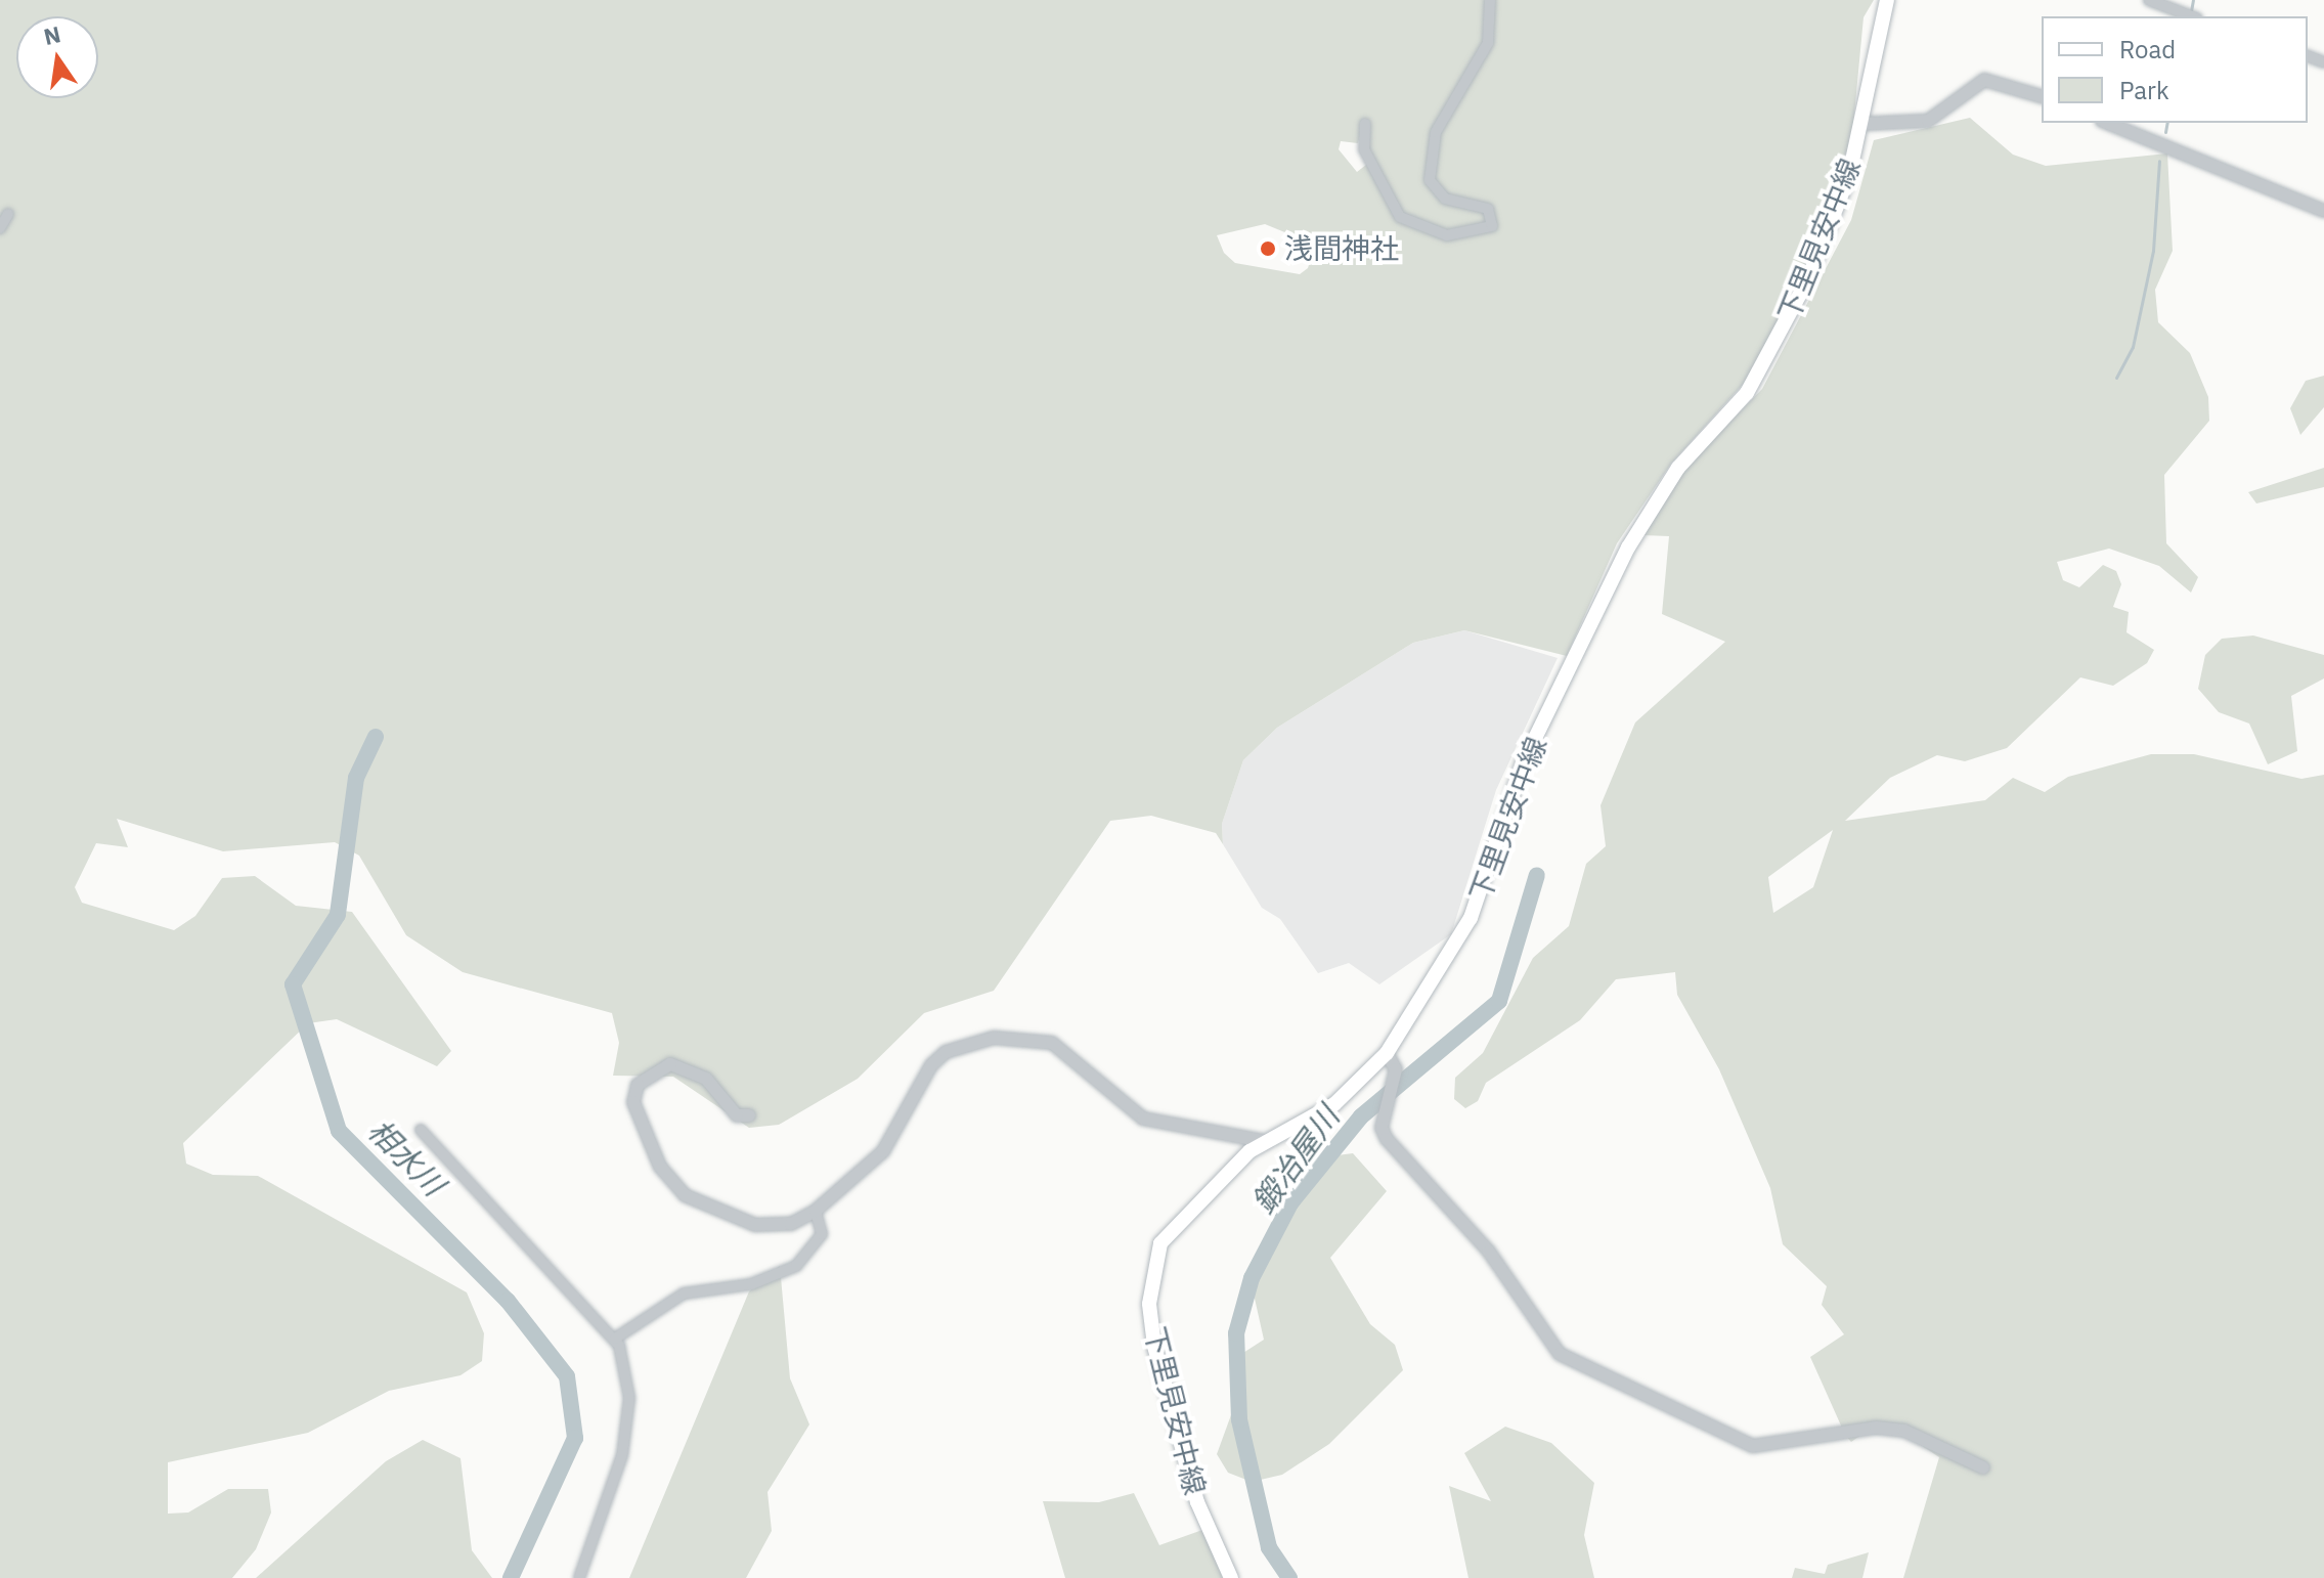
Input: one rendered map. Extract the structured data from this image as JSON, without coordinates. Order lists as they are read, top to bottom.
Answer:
{
  "streets": {
    "main road": ["下里見安中線"]
  },
  "water": ["相水川", "鍛冶屋川"],
  "places": ["浅間神社"],
  "legend": ["Road", "Park"],
  "north": "top"
}
